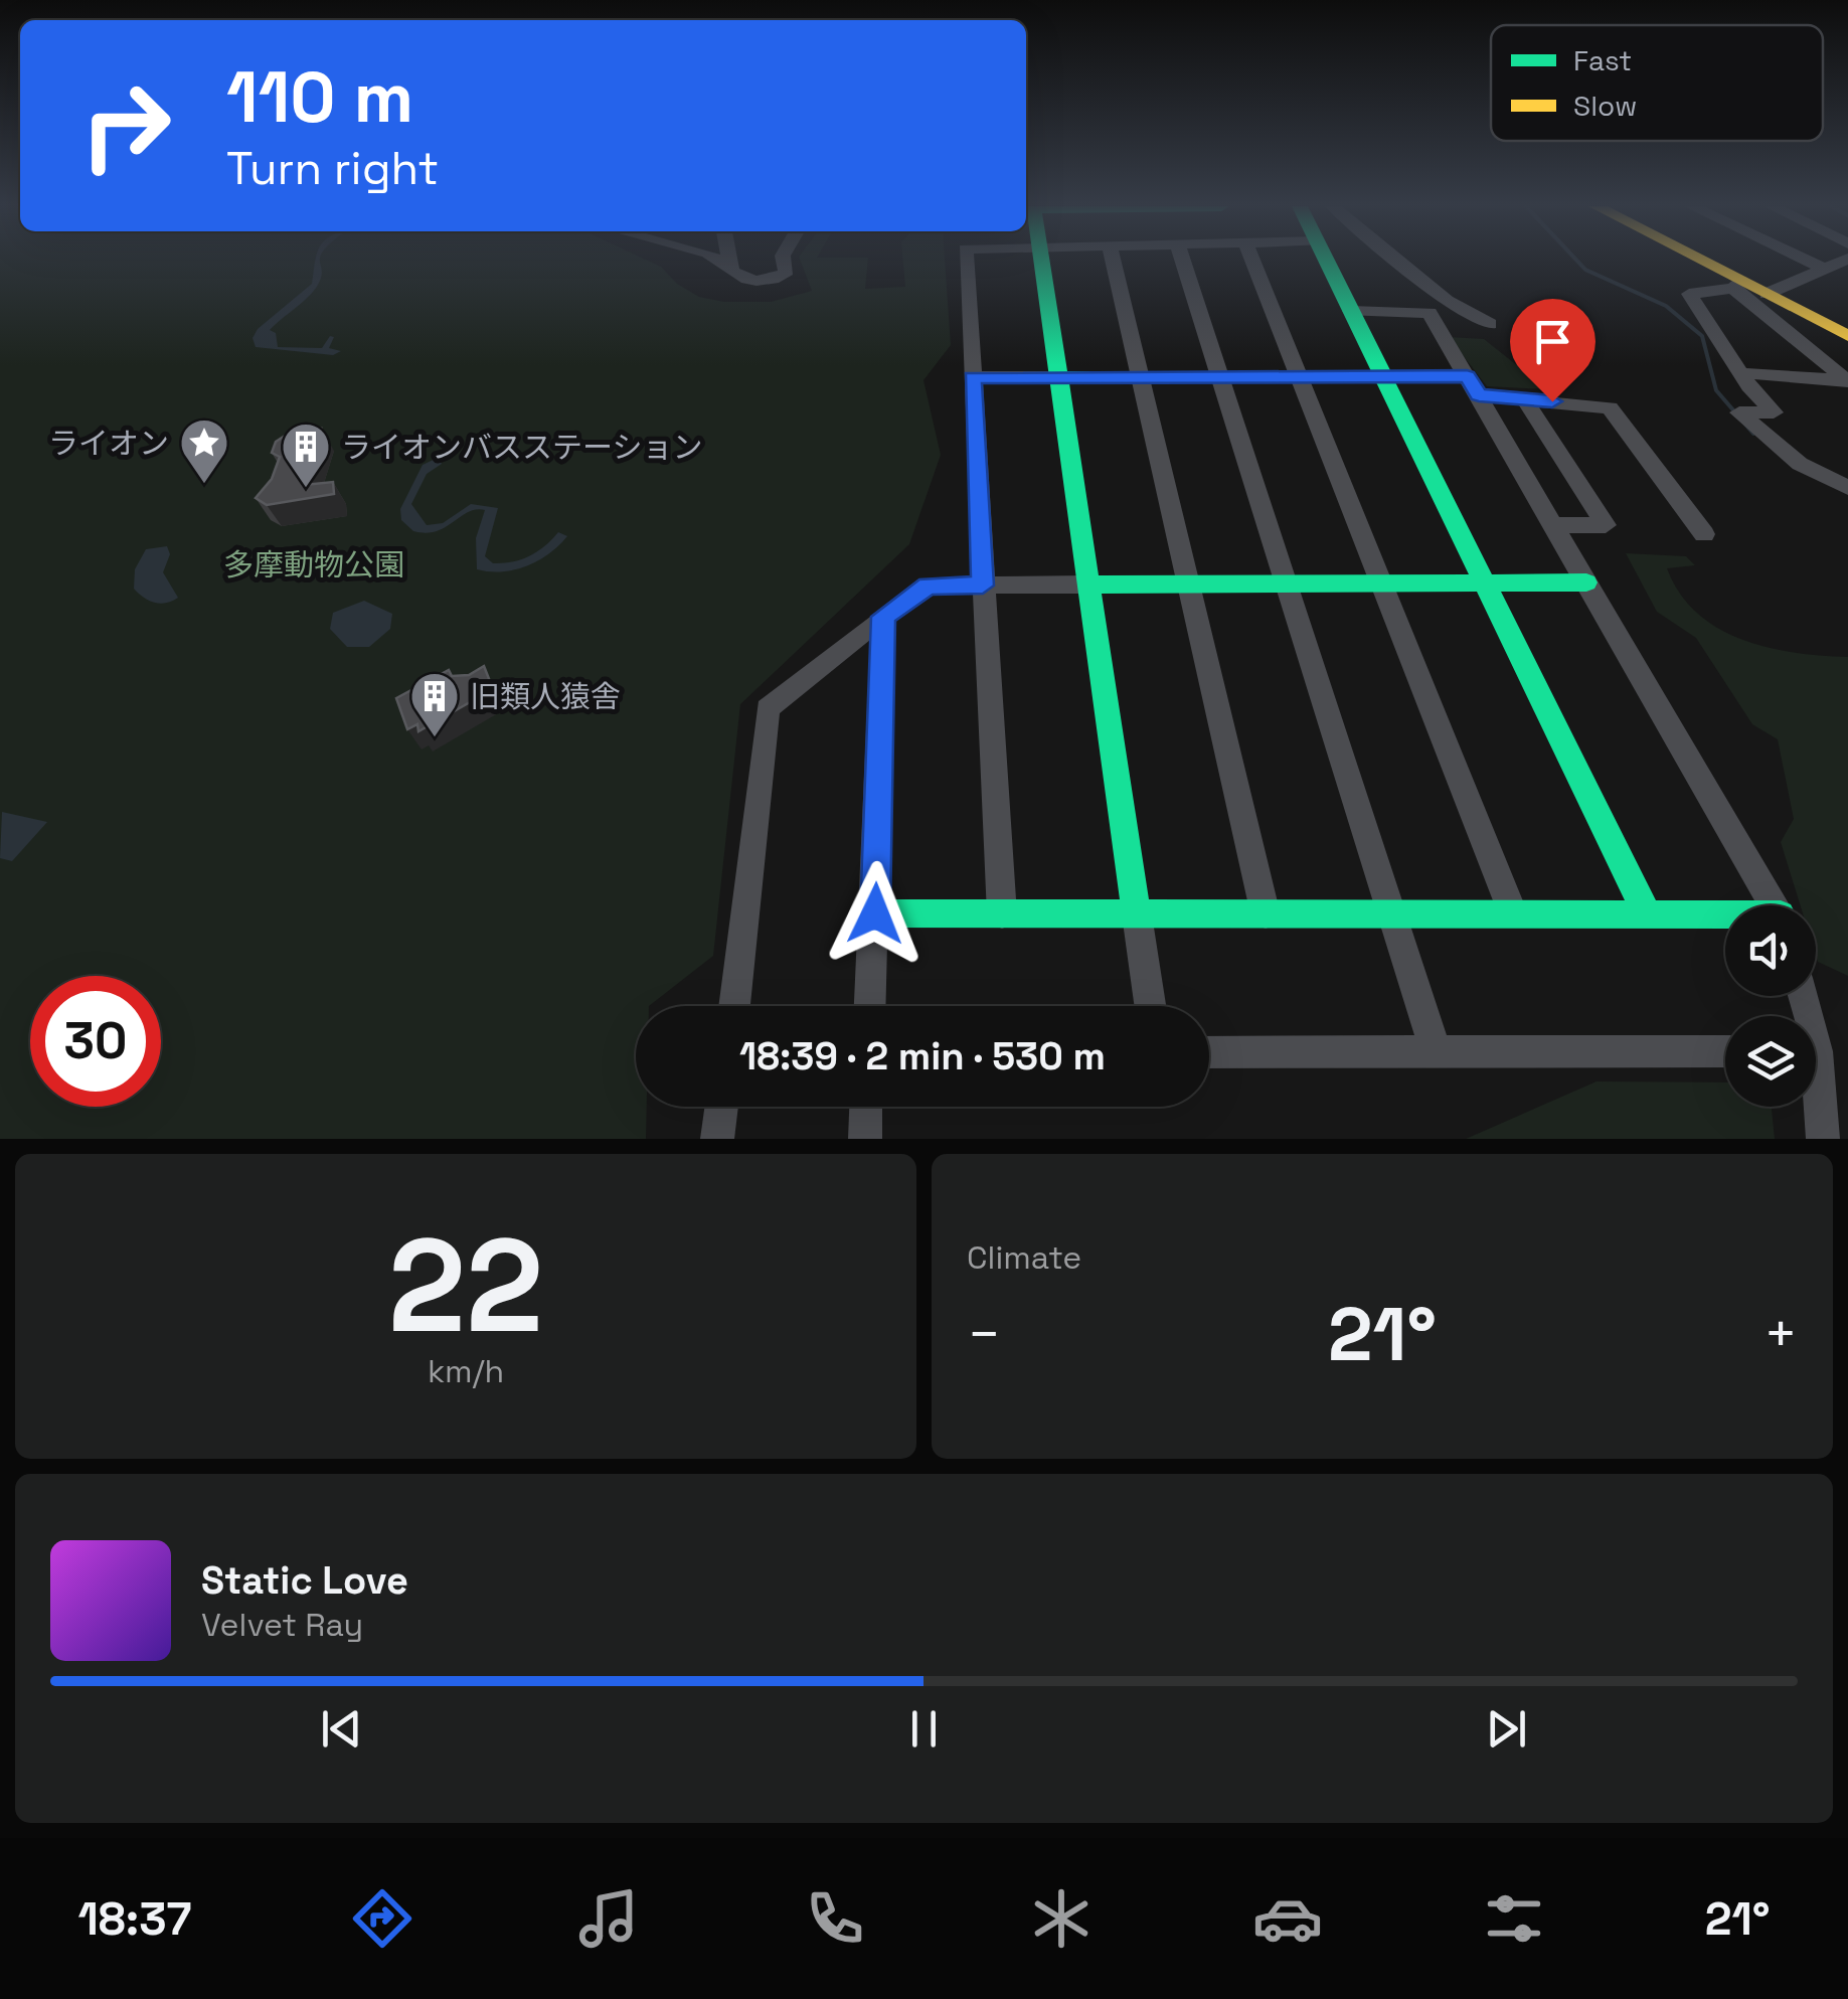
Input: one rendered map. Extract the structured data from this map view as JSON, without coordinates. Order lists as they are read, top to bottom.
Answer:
{
  "parks": ["多摩動物公園"],
  "places": {
    "place": ["ライオン"],
    "building": ["ライオンバスステーション", "旧類人猿舎"]
  },
  "legend": ["Fast", "Slow"],
  "page": {
    "turn": ["110 m", "Turn right"],
    "limit": "30",
    "trip": "18:39 · 2 min · 530 m",
    "tile": [
      ["22", "km/h"],
      "Climate"
    ],
    "heat": ["−", "21°", "+"],
    "song": ["Static Love", "Velvet Ray"],
    "tabs": ["18:37", "21°"]
  }
}
